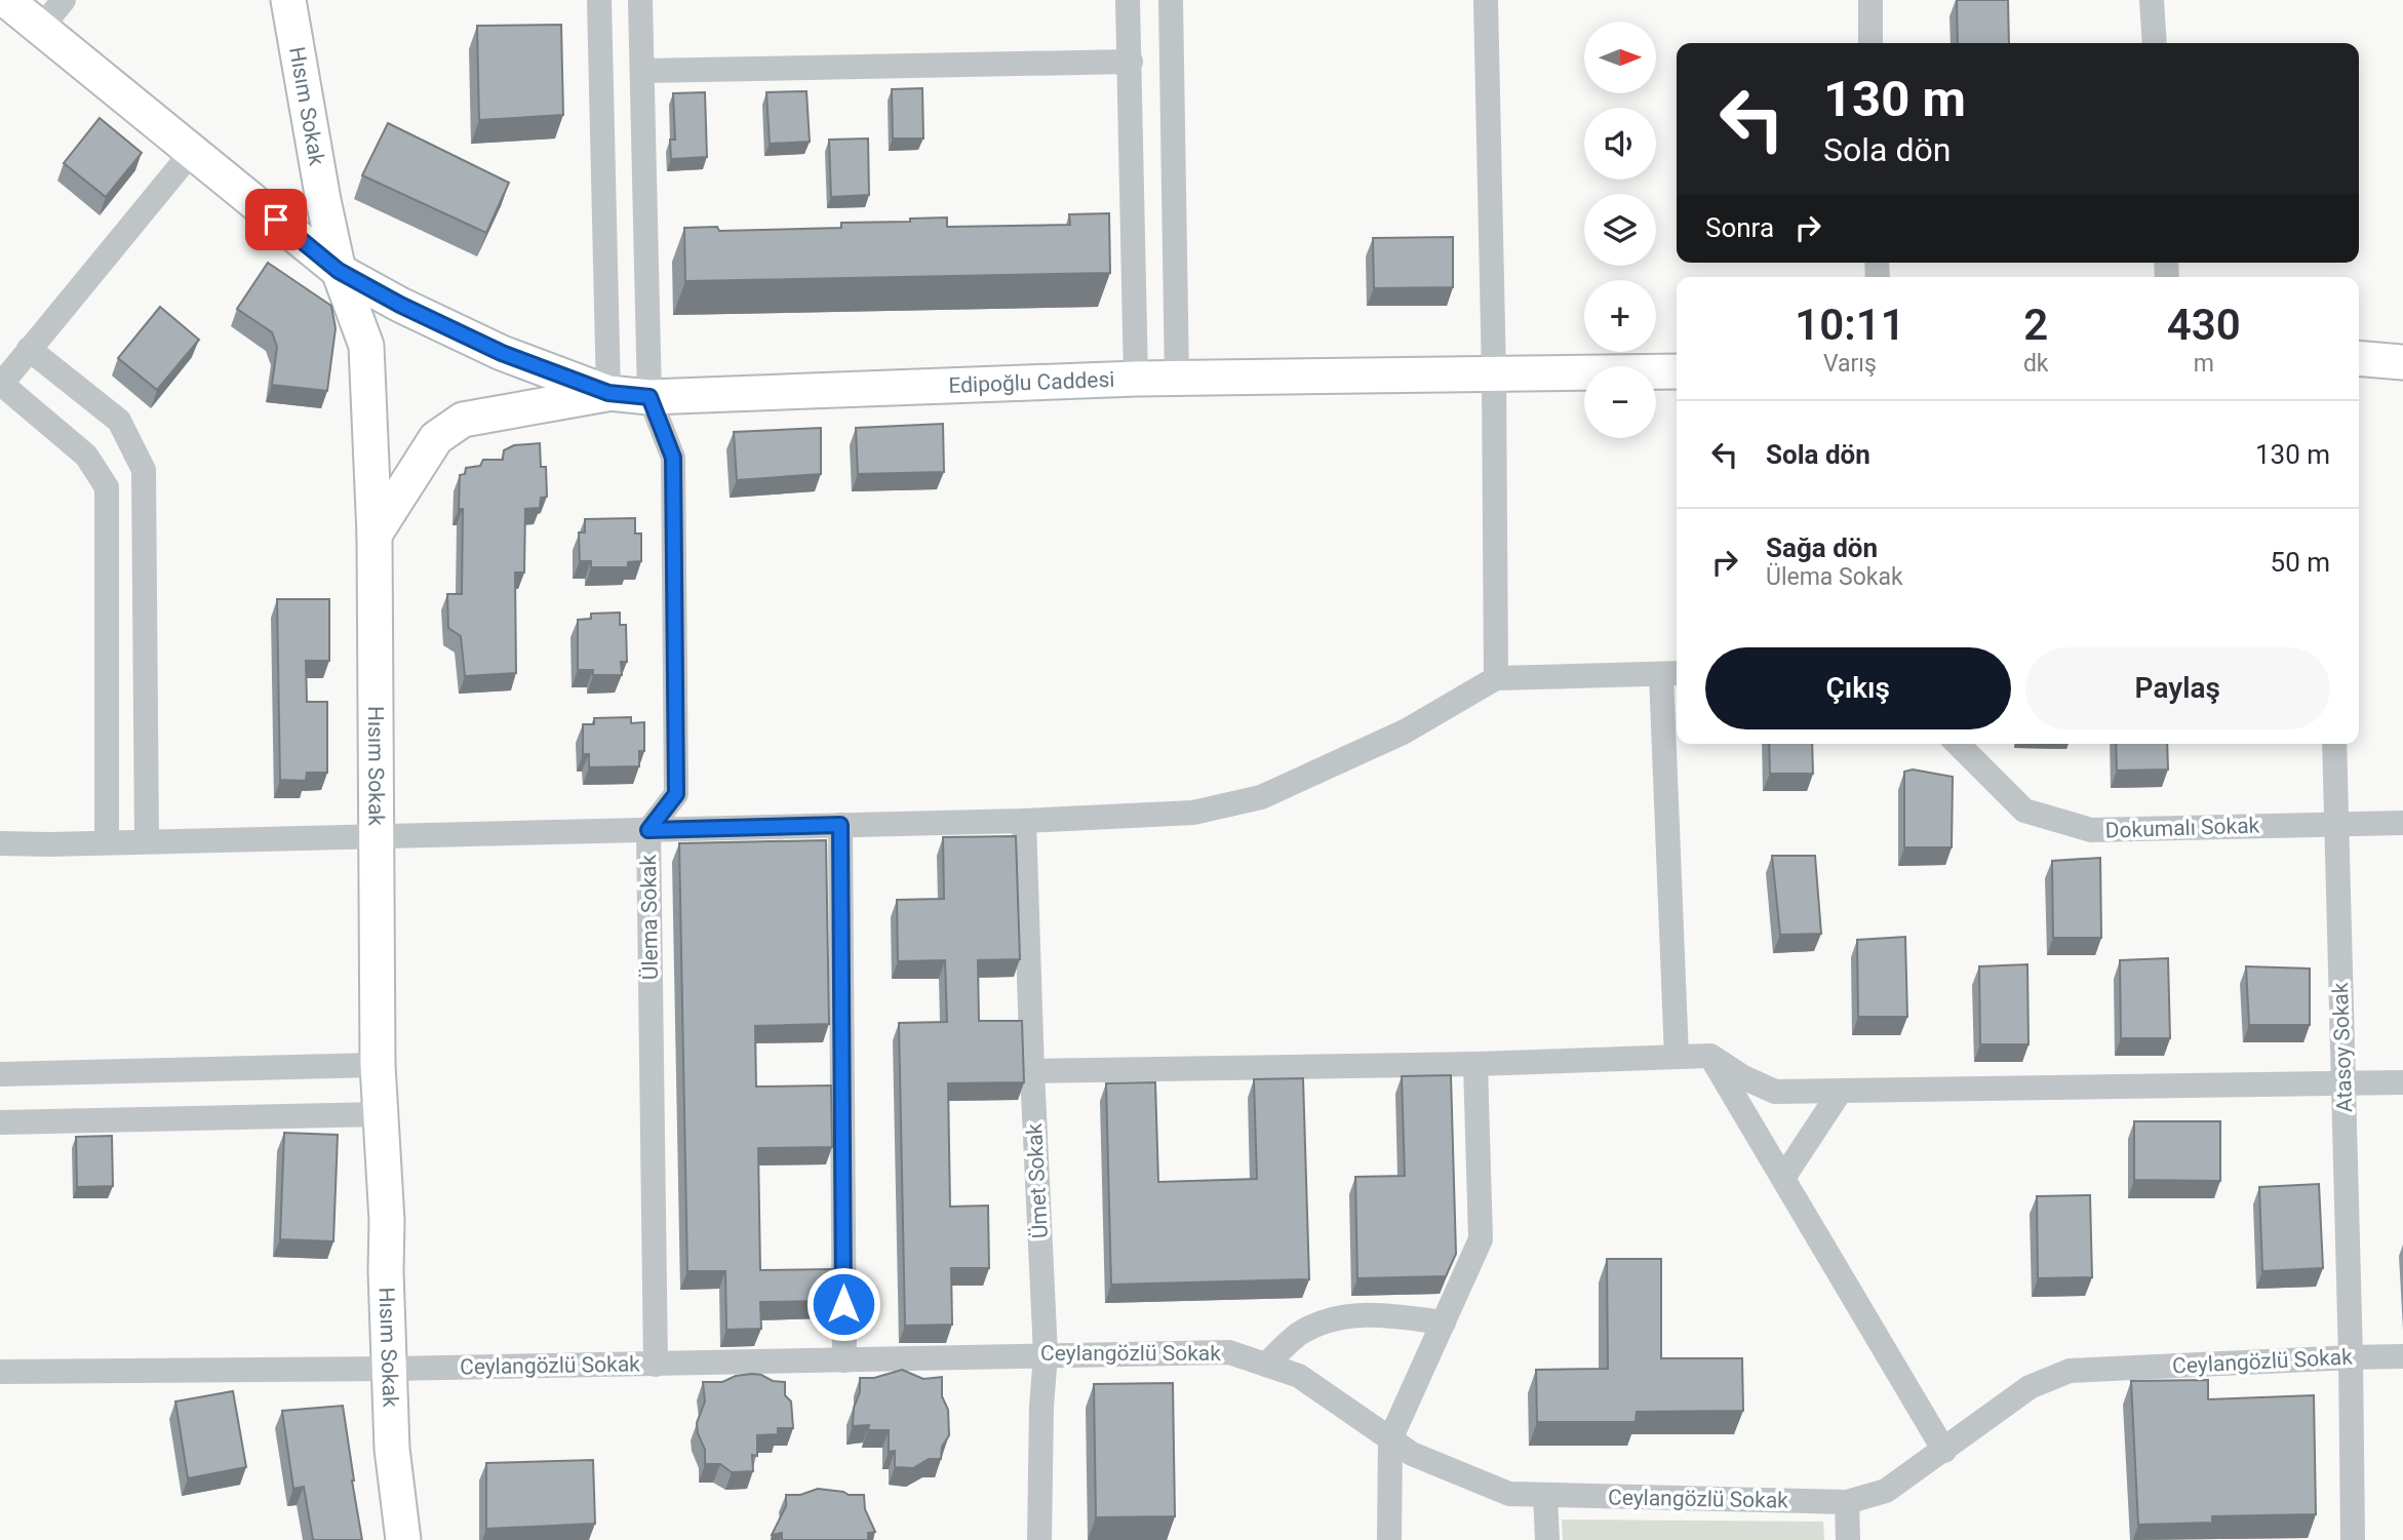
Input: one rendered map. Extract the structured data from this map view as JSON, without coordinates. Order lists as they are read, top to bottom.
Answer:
{
  "streets": {
    "street": [
      "Hısım Sokak",
      "Edipoğlu Caddesi",
      "Dokumalı Sokak",
      "Ülema Sokak",
      "Atasoy Sokak",
      "Ümet Sokak",
      "Ceylangözlü Sokak"
    ]
  },
  "crossings": [
    ["Hısım Sokak", "Edipoğlu Caddesi"],
    ["Hısım Sokak", "Ceylangözlü Sokak"],
    ["Edipoğlu Caddesi", "Ülema Sokak"],
    ["Dokumalı Sokak", "Atasoy Sokak"],
    ["Ülema Sokak", "Ceylangözlü Sokak"],
    ["Atasoy Sokak", "Ceylangözlü Sokak"],
    ["Ümet Sokak", "Ceylangözlü Sokak"]
  ],
  "north": "right",
  "page": {
    "map_buttons": ["+", "−"],
    "turn": ["130 m", "Sola dön"],
    "then": "Sonra",
    "eta": [
      "10:11",
      "Varış",
      "2",
      "dk",
      "430",
      "m"
    ],
    "list": [
      {
        "name": "Sola dön",
        "value": "130 m"
      },
      {
        "name": "Sağa dön",
        "note": "Ülema Sokak",
        "value": "50 m"
      }
    ],
    "buttons": ["Çıkış", "Paylaş"]
  }
}
